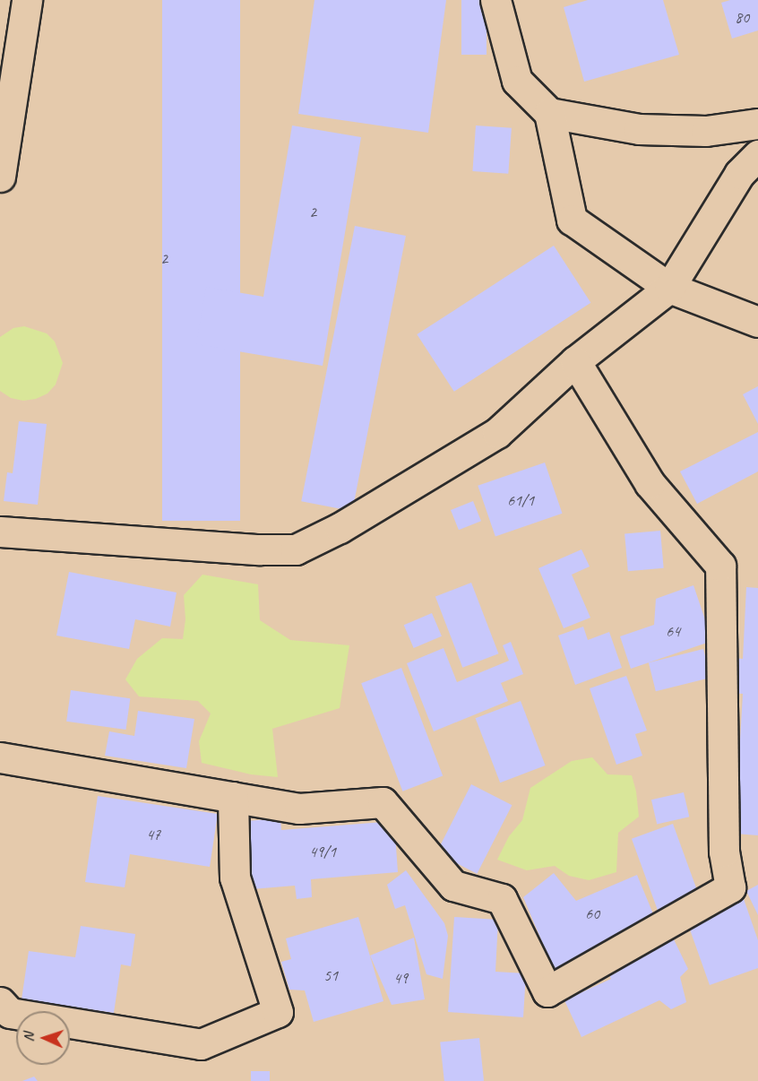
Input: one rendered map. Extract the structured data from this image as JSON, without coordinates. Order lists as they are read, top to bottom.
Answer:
{
  "house_numbers": [
    "80",
    "2",
    "2",
    "61/1",
    "64",
    "47",
    "49/1",
    "60",
    "51",
    "49"
  ],
  "north": "left"
}
